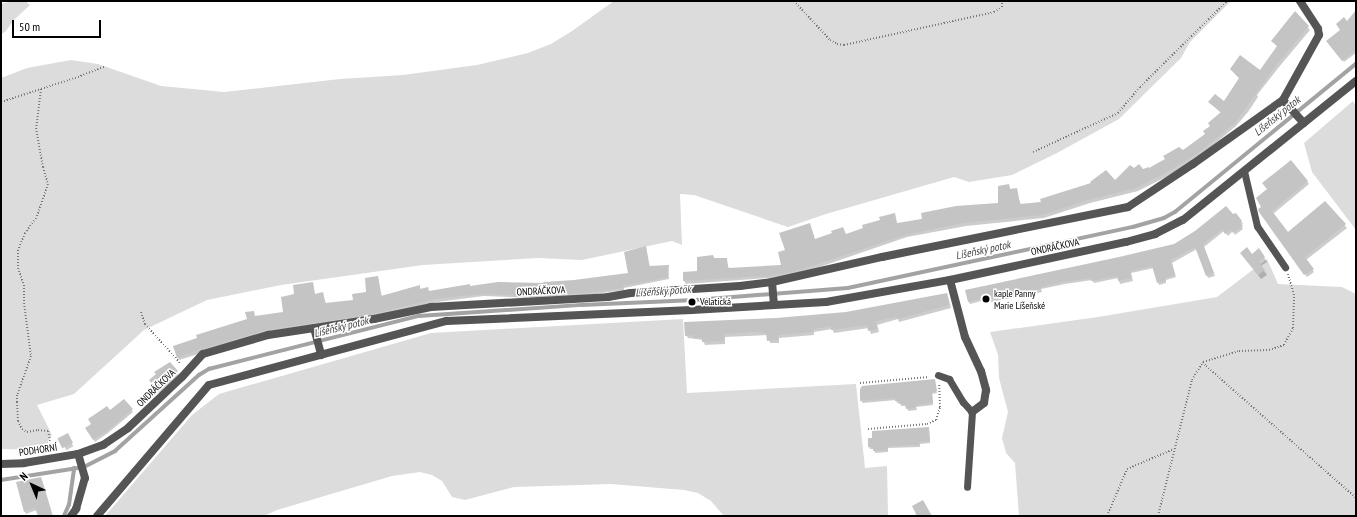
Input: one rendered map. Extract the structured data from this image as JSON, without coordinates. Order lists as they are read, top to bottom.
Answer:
{
  "streets": {
    "street": ["ONDRÁČKOVA", "PODHORNÍ"]
  },
  "crossings": [
    ["ONDRÁČKOVA", "PODHORNÍ"]
  ],
  "water": ["Líšeňský potok"],
  "places": ["kaple Panny Marie Líšeňské", "Velatická"],
  "scale_bar": "50 m",
  "north": "top left"
}
